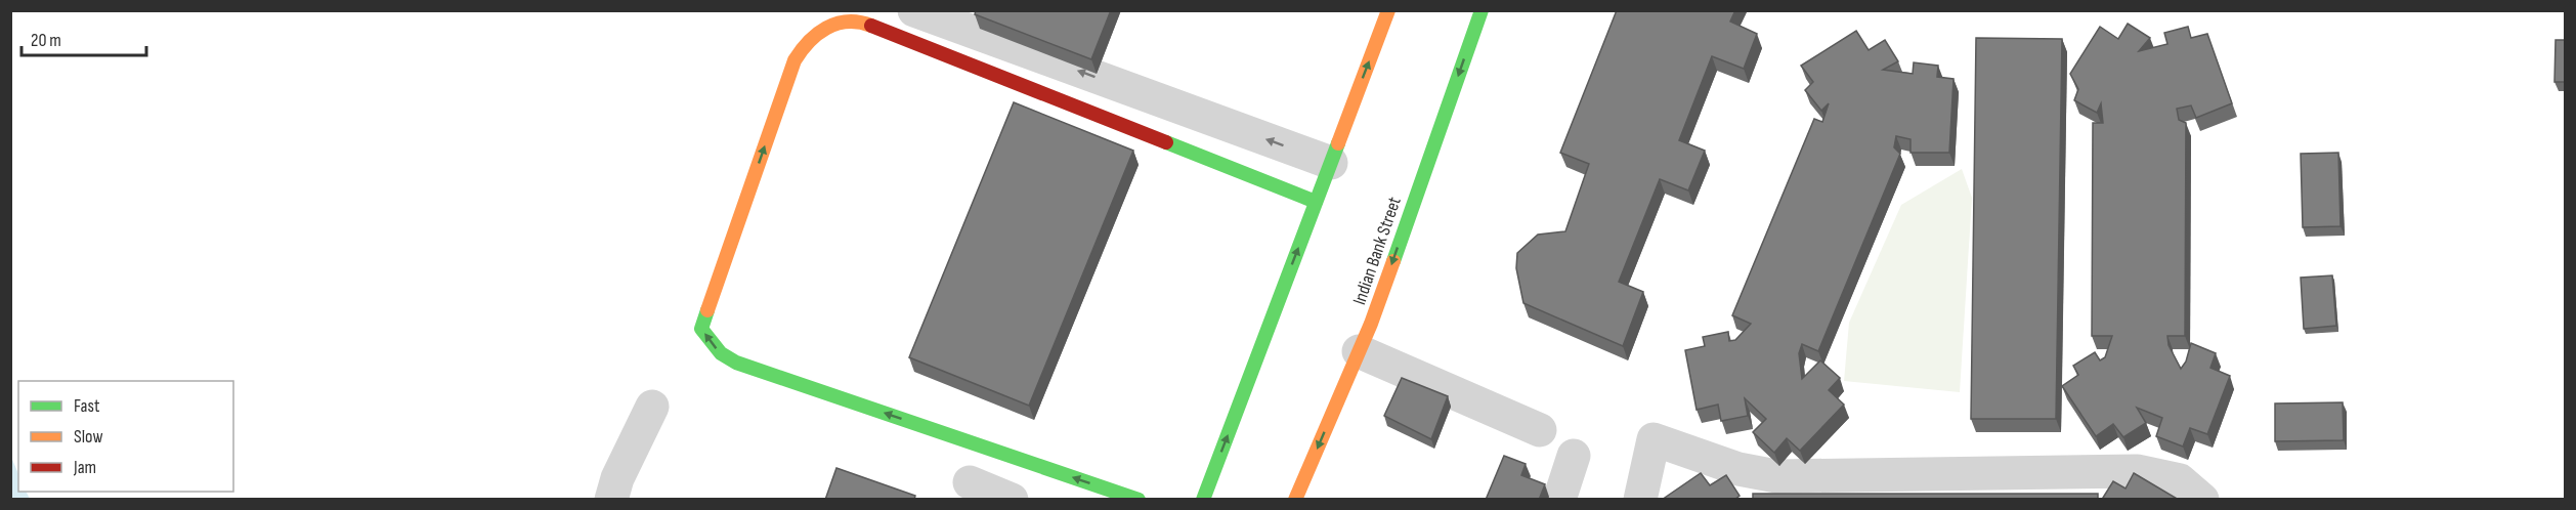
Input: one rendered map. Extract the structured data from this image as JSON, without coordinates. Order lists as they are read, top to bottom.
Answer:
{
  "streets": {
    "street": ["Indian Bank Street"]
  },
  "legend": ["Fast", "Slow", "Jam"],
  "scale_bar": "20 m"
}
